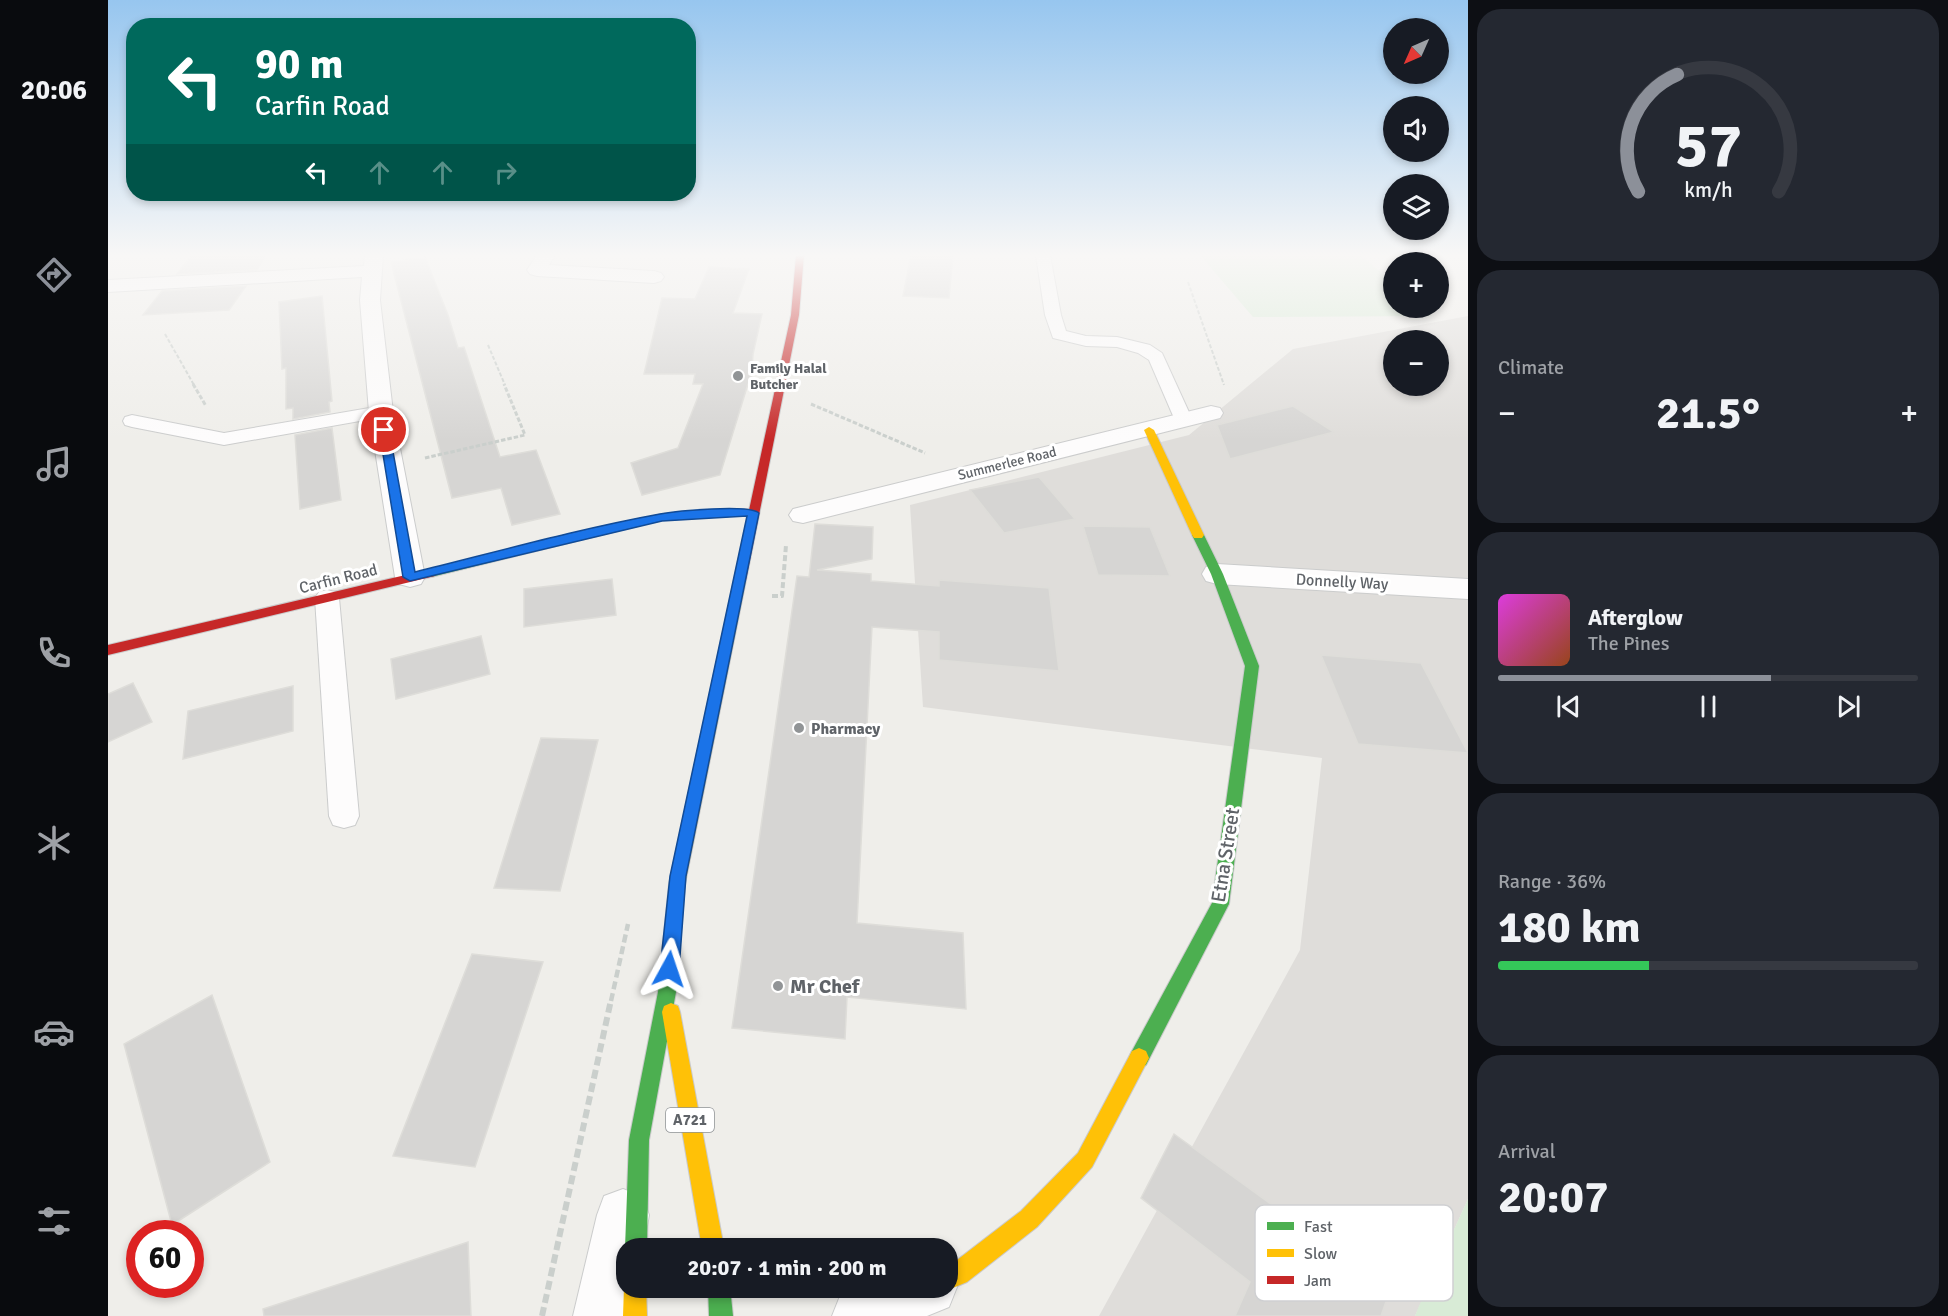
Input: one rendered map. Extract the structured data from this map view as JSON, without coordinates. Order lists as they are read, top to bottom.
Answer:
{
  "streets": {
    "street": [
      "Summerlee Road",
      "Carfin Road",
      "Donnelly Way",
      "Etna Street",
      "A721"
    ]
  },
  "crossings": [
    ["Summerlee Road", "Etna Street"],
    ["Carfin Road", "A721"],
    ["Donnelly Way", "Etna Street"]
  ],
  "places": ["Family Halal Butcher", "Pharmacy", "Mr Chef"],
  "legend": ["Fast", "Slow", "Jam"],
  "north": "bottom left",
  "page": {
    "tabs": "20:06",
    "map_buttons": ["+", "−"],
    "turn": ["90 m", "Carfin Road"],
    "tile": [
      "Climate",
      ["Range · 36%", "180 km"],
      ["Arrival", "20:07"]
    ],
    "heat": ["−", "21.5°", "+"],
    "song": ["Afterglow", "The Pines"],
    "limit": "60",
    "trip": "20:07 · 1 min · 200 m",
    "gauge": ["57", "km/h"]
  }
}
